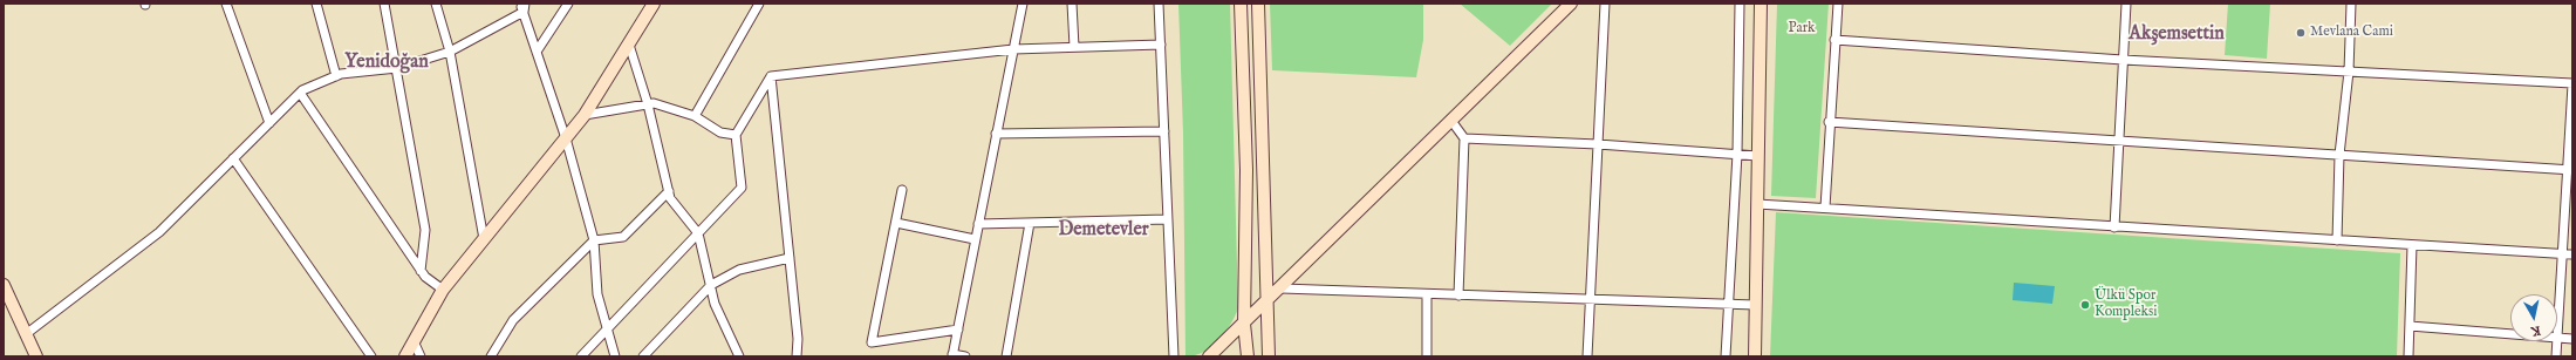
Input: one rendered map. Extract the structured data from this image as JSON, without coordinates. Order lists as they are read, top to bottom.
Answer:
{
  "districts": ["Akşemsettin", "Yenidoğan", "Demetevler"],
  "parks": ["Park"],
  "places": ["Mevlana Cami", "Ülkü Spor Kompleksi"],
  "north": "bottom"
}
